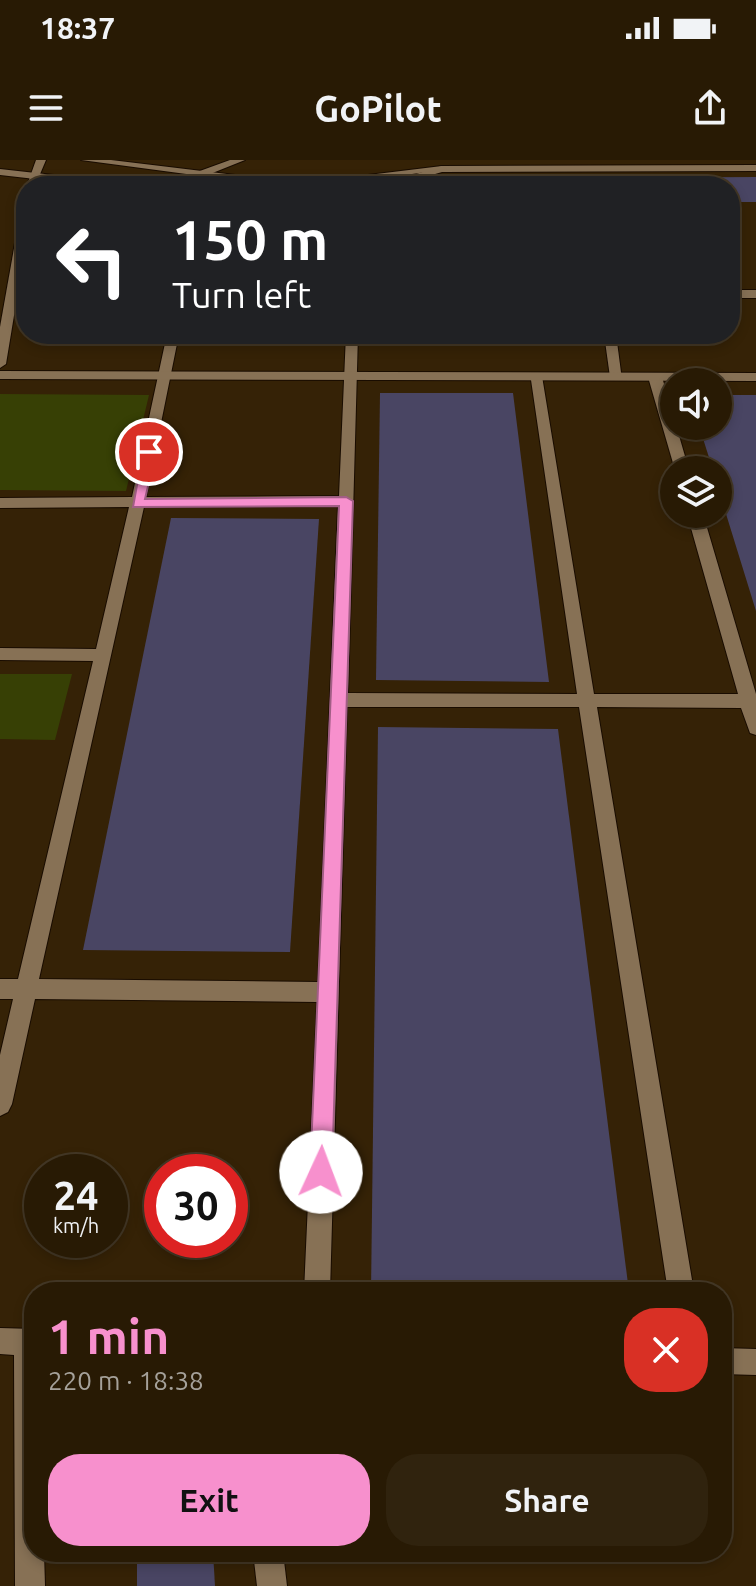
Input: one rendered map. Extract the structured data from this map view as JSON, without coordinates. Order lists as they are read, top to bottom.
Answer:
{
  "page": {
    "status": "18:37",
    "header": "GoPilot",
    "turn": ["150 m", "Turn left"],
    "speed": "24 km/h",
    "limit": "30",
    "heading": ["1 min", "220 m · 18:38"],
    "buttons": ["Exit", "Share"]
  }
}
